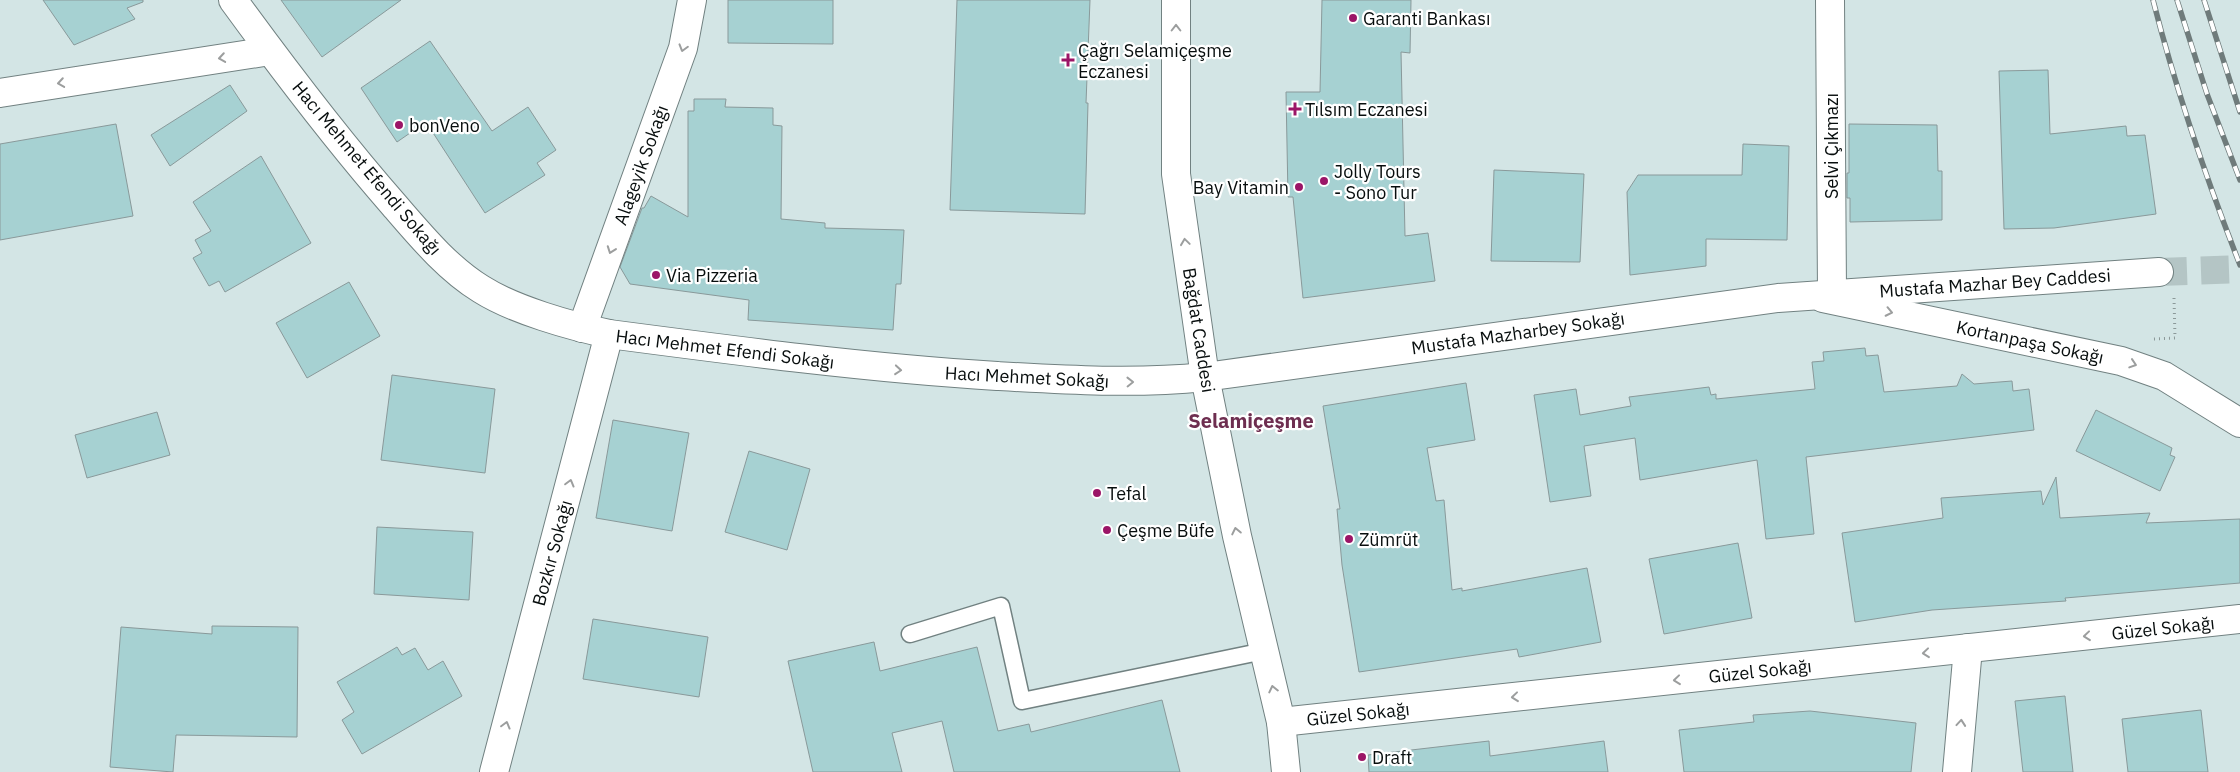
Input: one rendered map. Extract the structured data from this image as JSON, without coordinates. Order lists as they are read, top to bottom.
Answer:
{
  "streets": {
    "street": [
      "Selvi Çıkmazı",
      "Alageyik Sokağı",
      "Hacı Mehmet Efendi Sokağı",
      "Mustafa Mazhar Bey Caddesi",
      "Bağdat Caddesi",
      "Mustafa Mazharbey Sokağı",
      "Kortanpaşa Sokağı",
      "Hacı Mehmet Sokağı",
      "Bozkır Sokağı",
      "Güzel Sokağı"
    ]
  },
  "crossings": [
    ["Selvi Çıkmazı", "Mustafa Mazhar Bey Caddesi"],
    ["Selvi Çıkmazı", "Mustafa Mazharbey Sokağı"],
    ["Selvi Çıkmazı", "Kortanpaşa Sokağı"],
    ["Alageyik Sokağı", "Hacı Mehmet Efendi Sokağı"],
    ["Hacı Mehmet Efendi Sokağı", "Hacı Mehmet Sokağı"],
    ["Hacı Mehmet Efendi Sokağı", "Bozkır Sokağı"],
    ["Mustafa Mazhar Bey Caddesi", "Mustafa Mazharbey Sokağı"],
    ["Mustafa Mazhar Bey Caddesi", "Kortanpaşa Sokağı"],
    ["Bağdat Caddesi", "Mustafa Mazharbey Sokağı"],
    ["Bağdat Caddesi", "Hacı Mehmet Sokağı"],
    ["Bağdat Caddesi", "Güzel Sokağı"],
    ["Mustafa Mazharbey Sokağı", "Kortanpaşa Sokağı"],
    ["Mustafa Mazharbey Sokağı", "Hacı Mehmet Sokağı"]
  ],
  "one_way": [
    "Alageyik Sokağı",
    "Bağdat Caddesi",
    "Kortanpaşa Sokağı",
    "Hacı Mehmet Sokağı",
    "Bozkır Sokağı",
    "Güzel Sokağı"
  ],
  "districts": ["Selamiçeşme"],
  "places": {
    "other": [
      "Garanti Bankası",
      "bonVeno",
      "Jolly Tours - Sono Tur",
      "Bay Vitamin",
      "Via Pizzeria",
      "Tefal",
      "Çeşme Büfe",
      "Zümrüt",
      "Draft"
    ],
    "health": ["Çağrı Selamiçeşme Eczanesi", "Tılsım Eczanesi"]
  }
}
